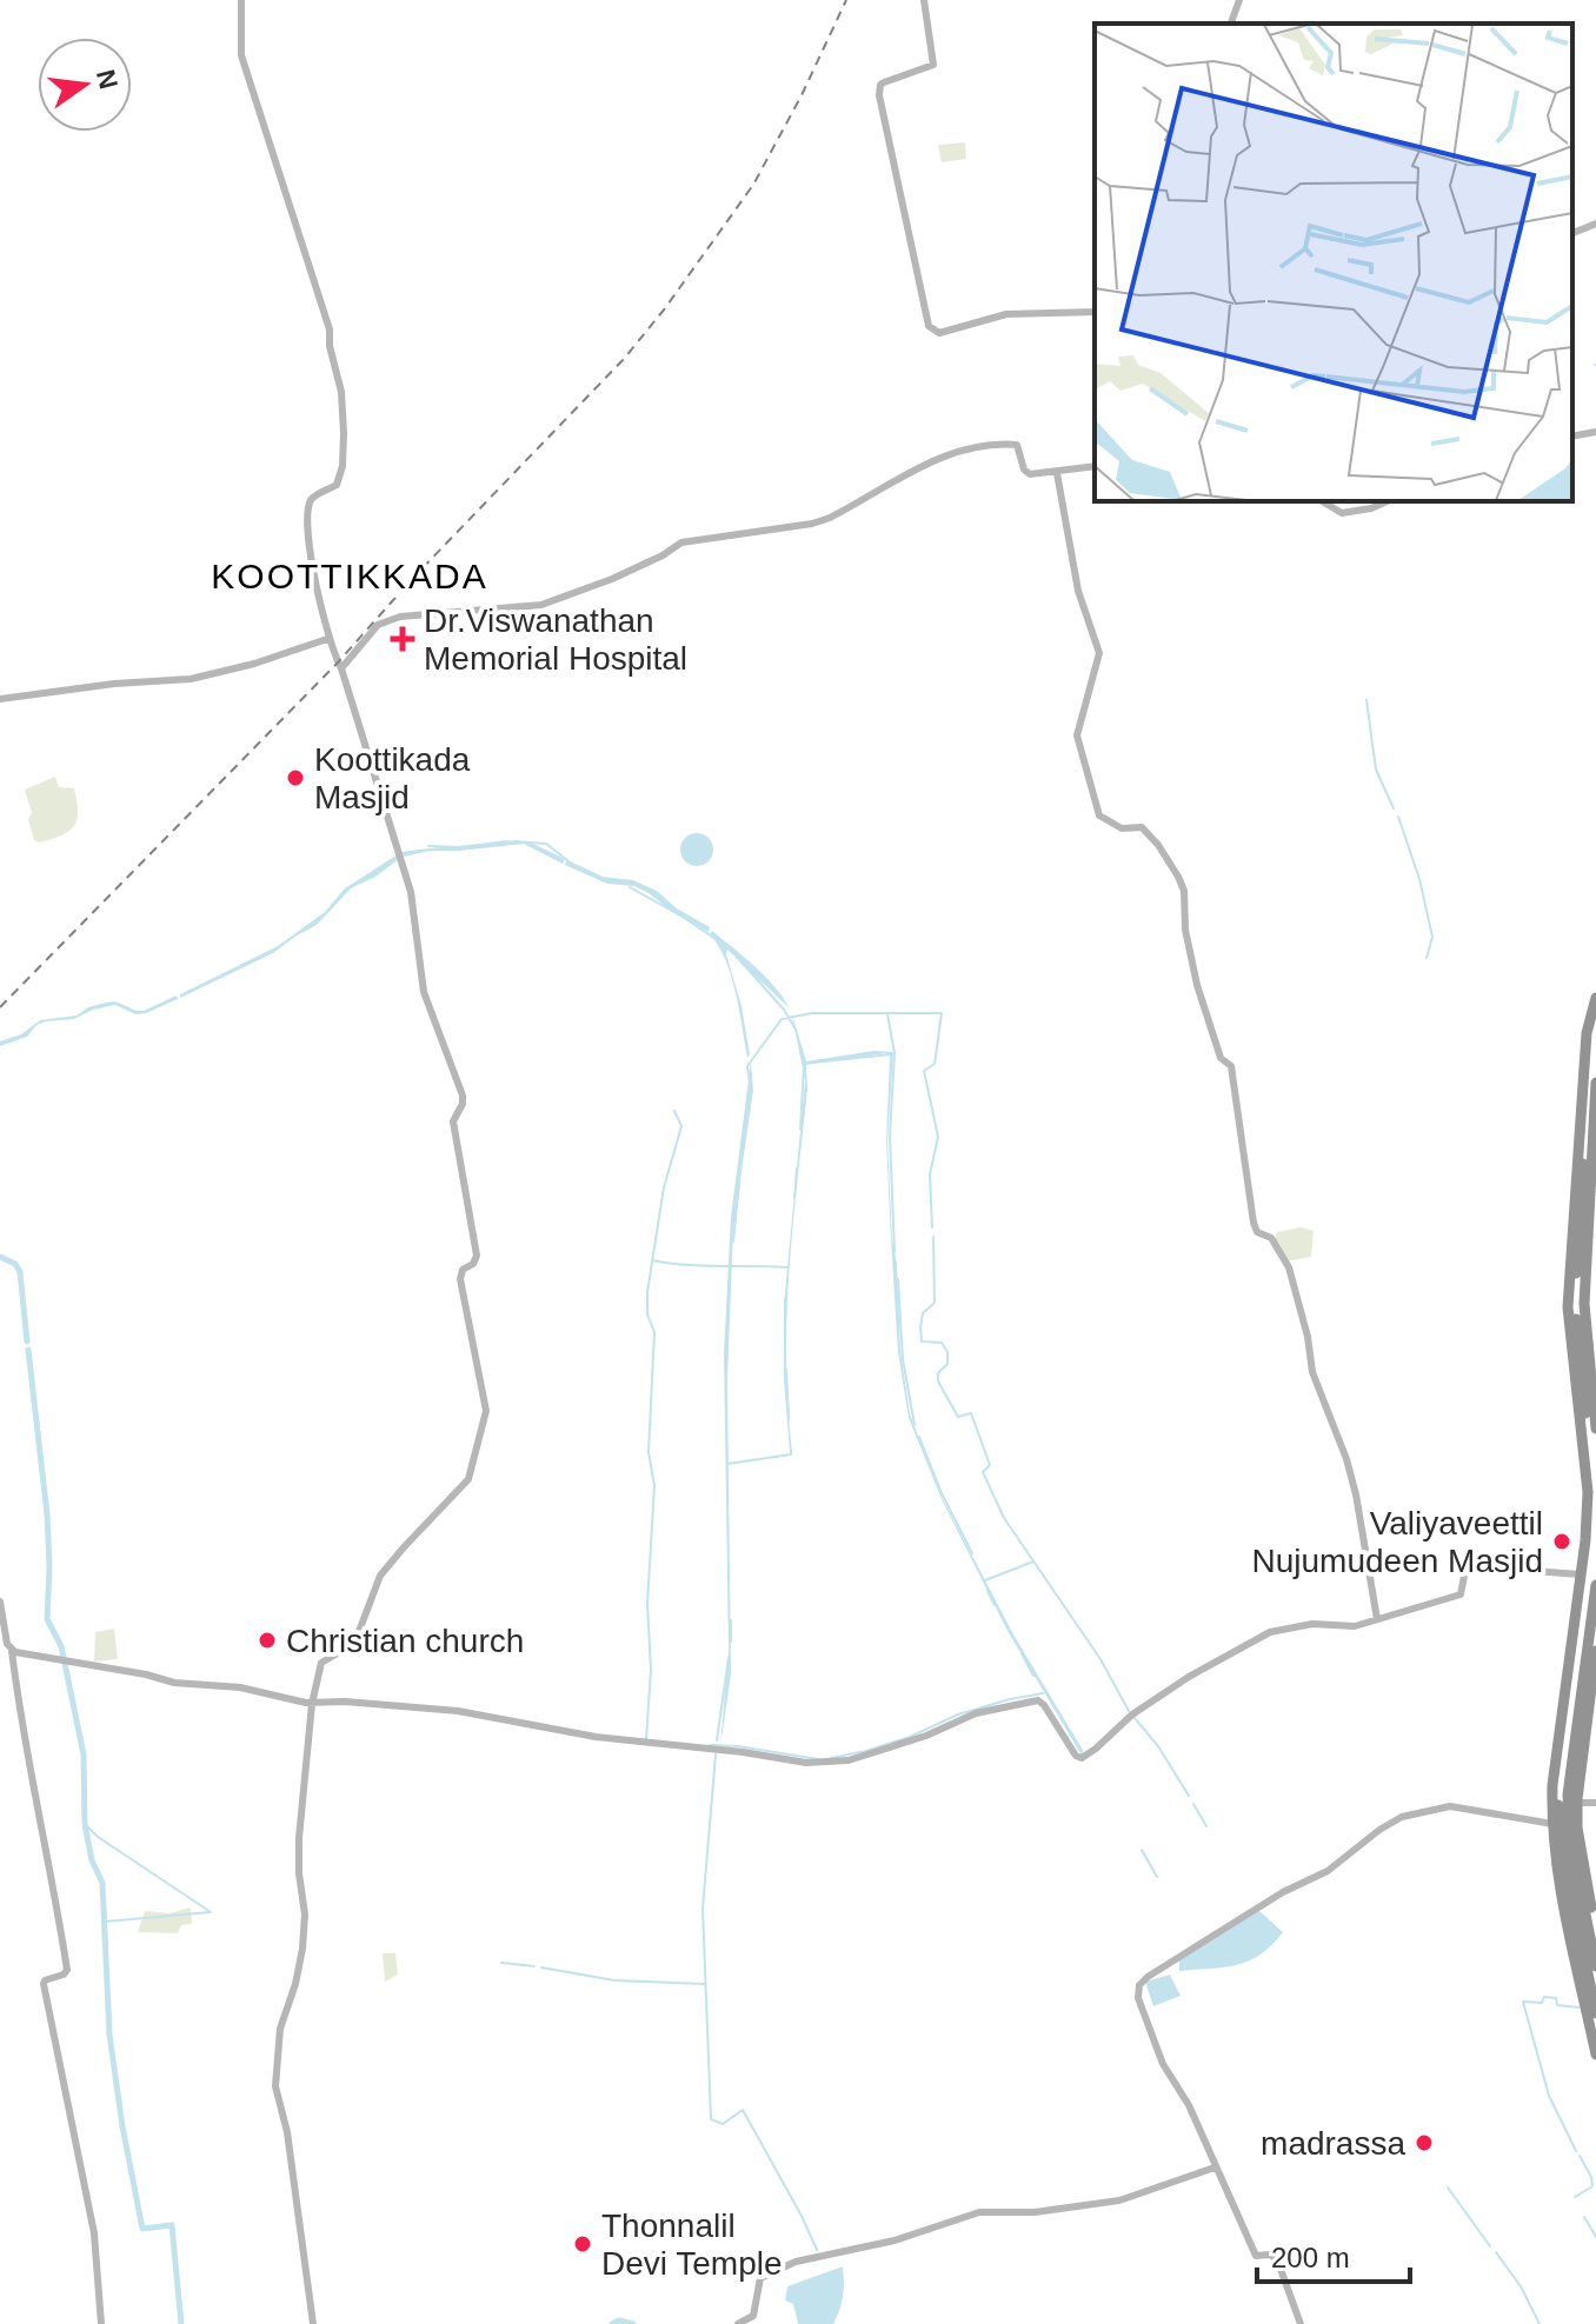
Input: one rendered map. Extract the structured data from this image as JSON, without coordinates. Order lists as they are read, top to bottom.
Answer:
{
  "districts": ["KOOTTIKKADA"],
  "places": {
    "health": ["Dr.Viswanathan Memorial Hospital"],
    "other": [
      "Koottikada Masjid",
      "Valiyaveettil Nujumudeen Masjid",
      "Christian church",
      "madrassa",
      "Thonnalil Devi Temple"
    ]
  },
  "scale_bar": "200 m",
  "north": "right"
}
